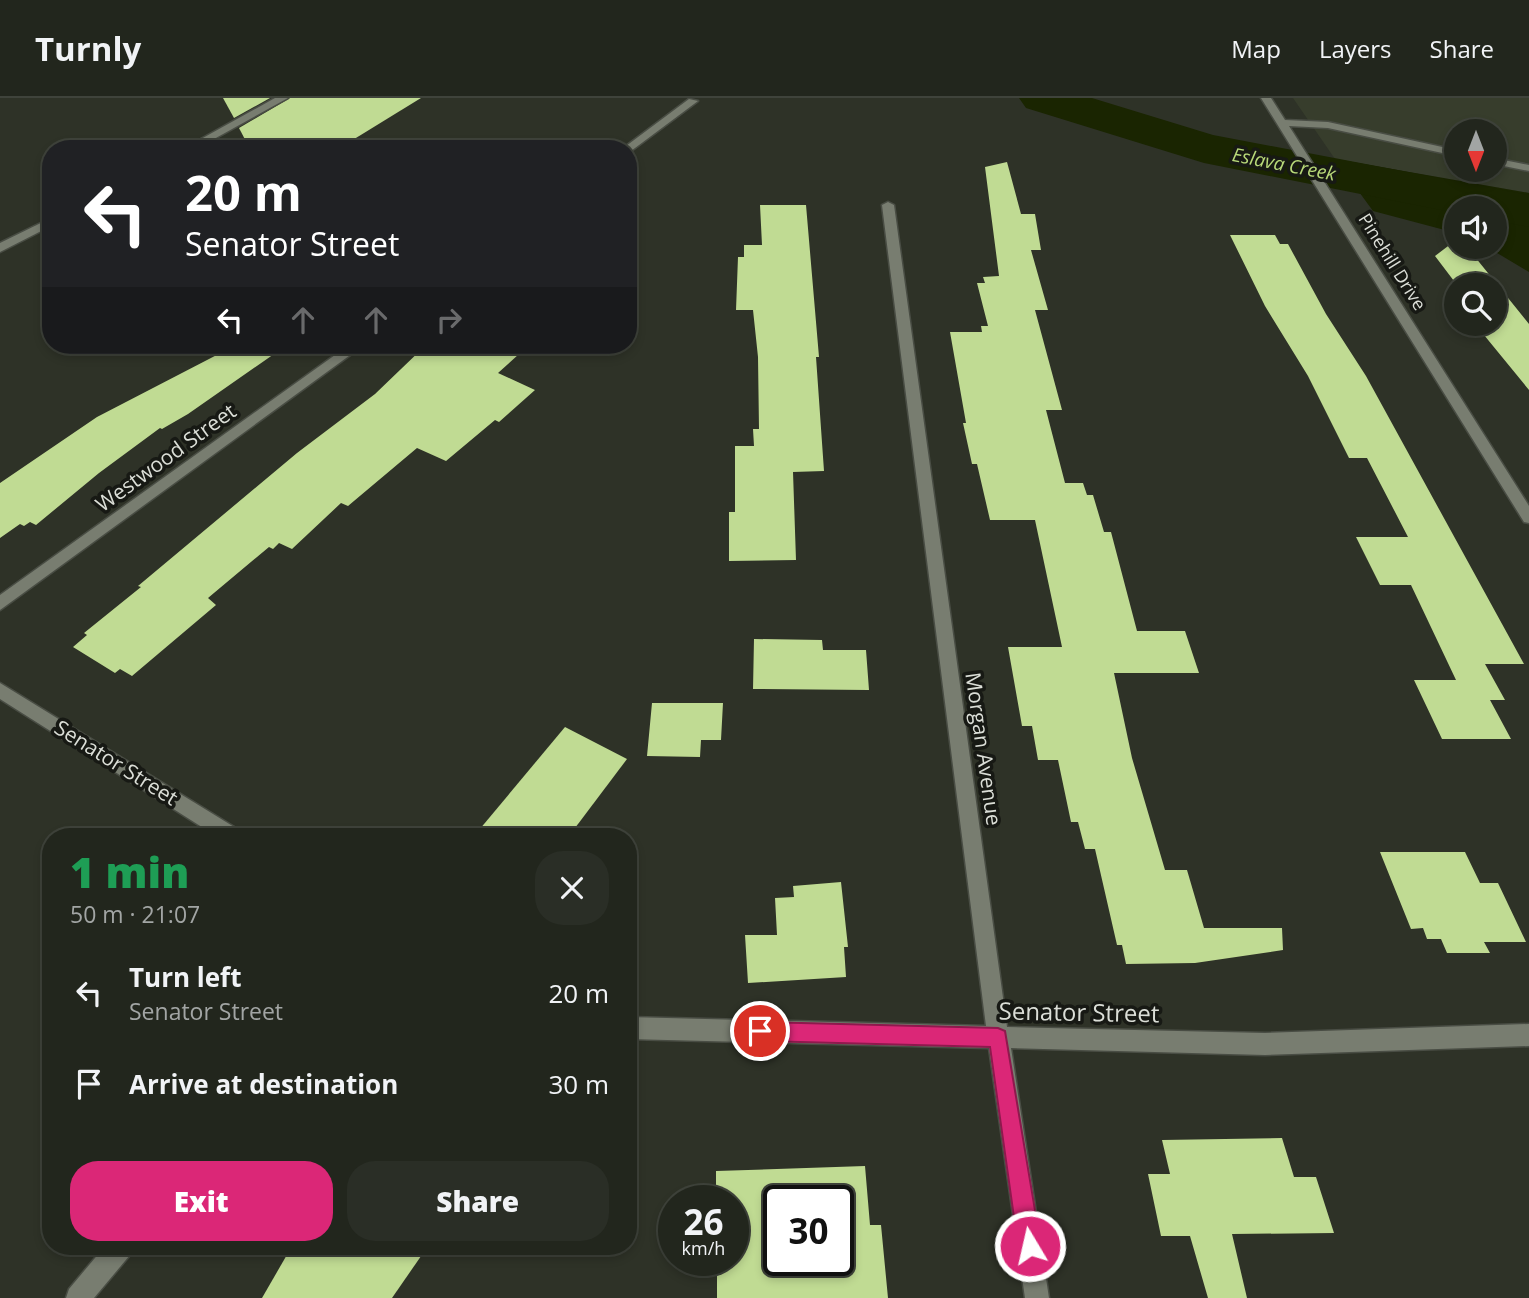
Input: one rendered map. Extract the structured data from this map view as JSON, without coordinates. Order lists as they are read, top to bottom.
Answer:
{
  "streets": {
    "street": [
      "Pinehill Drive",
      "Westwood Street",
      "Morgan Avenue",
      "Senator Street"
    ]
  },
  "crossings": [
    ["Morgan Avenue", "Senator Street"]
  ],
  "water": ["Eslava Creek"],
  "north": "bottom",
  "page": {
    "header": "Turnly",
    "nav": ["Map", "Layers", "Share"],
    "turn": ["20 m", "Senator Street"],
    "heading": ["1 min", "50 m · 21:07"],
    "list": [
      {
        "name": "Turn left",
        "note": "Senator Street",
        "value": "20 m"
      },
      {
        "name": "Arrive at destination",
        "value": "30 m"
      }
    ],
    "buttons": ["Exit", "Share"],
    "speed": "26 km/h",
    "limit": "30"
  }
}
